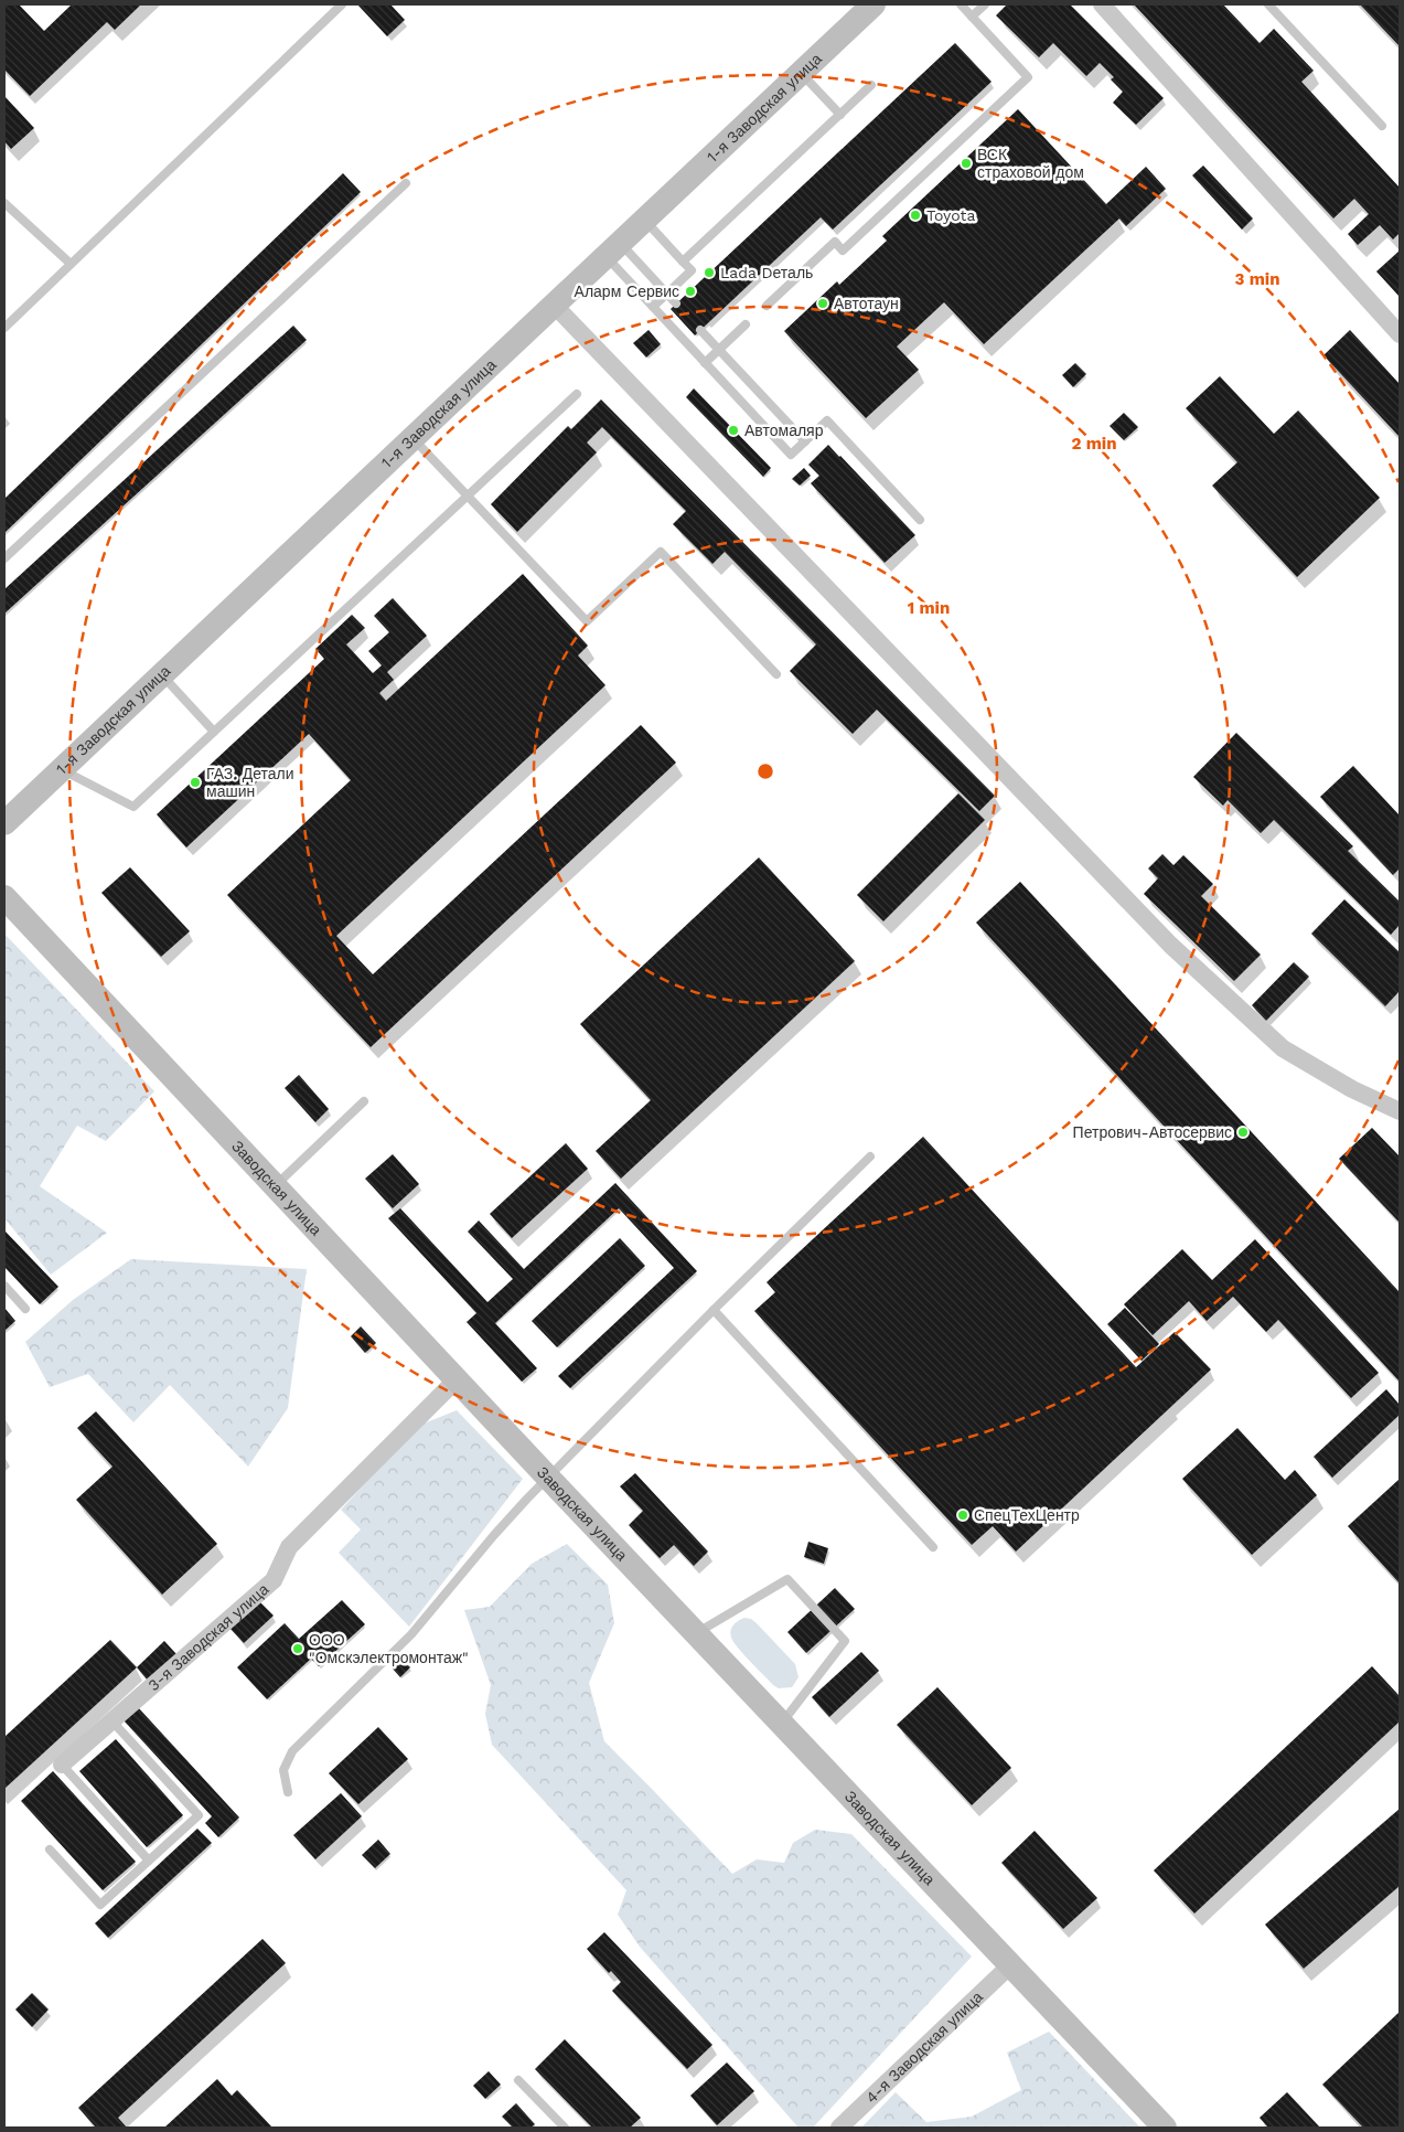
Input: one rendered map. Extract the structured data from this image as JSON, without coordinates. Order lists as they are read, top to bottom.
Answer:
{
  "streets": {
    "main road": ["1-я Заводская улица", "Заводская улица"],
    "street": ["3-я Заводская улица", "4-я Заводская улица"]
  },
  "crossings": [
    ["Заводская улица", "3-я Заводская улица"],
    ["Заводская улица", "4-я Заводская улица"]
  ],
  "places": [
    "ВСК страховой дом",
    "Toyota",
    "Lada Dеталь",
    "Аларм Сервис",
    "Автотаун",
    "Автомаляр",
    "ГАЗ. Детали машин",
    "Петрович-Автосервис",
    "СпецТехЦентр",
    "ООО \"Омскэлектромонтаж\""
  ],
  "rings": ["3 min", "2 min", "1 min"]
}
